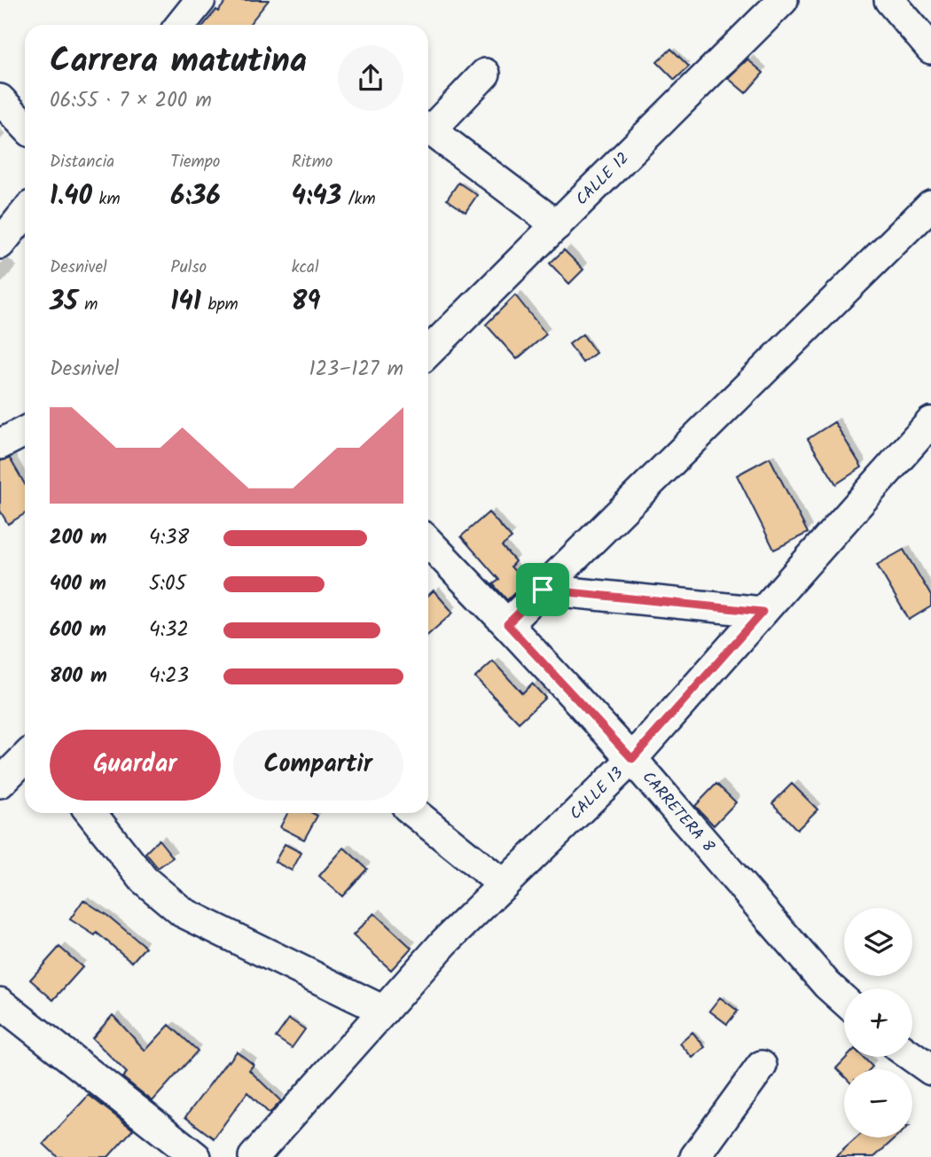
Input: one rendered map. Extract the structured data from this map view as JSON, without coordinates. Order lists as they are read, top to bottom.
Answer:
{
  "streets": {
    "street": ["CALLE 12", "CALLE 13", "CARRETERA 8"]
  },
  "crossings": [
    ["CALLE 13", "CARRETERA 8"]
  ],
  "page": {
    "heading": ["Carrera matutina", "06:55 · 7 × 200 m"],
    "stats": [
      ["Distancia", "1.40 km"],
      ["Tiempo", "6:36"],
      ["Ritmo", "4:43 /km"],
      ["Desnivel", "35 m"],
      ["Pulso", "141 bpm"],
      ["kcal", "89"]
    ],
    "chart": ["Desnivel", "123–127 m"],
    "list": [
      {
        "name": "200 m",
        "note": "4:38"
      },
      {
        "name": "400 m",
        "note": "5:05"
      },
      {
        "name": "600 m",
        "note": "4:32"
      },
      {
        "name": "800 m",
        "note": "4:23"
      }
    ],
    "buttons": ["Guardar", "Compartir"],
    "map_buttons": ["+", "−"]
  }
}
